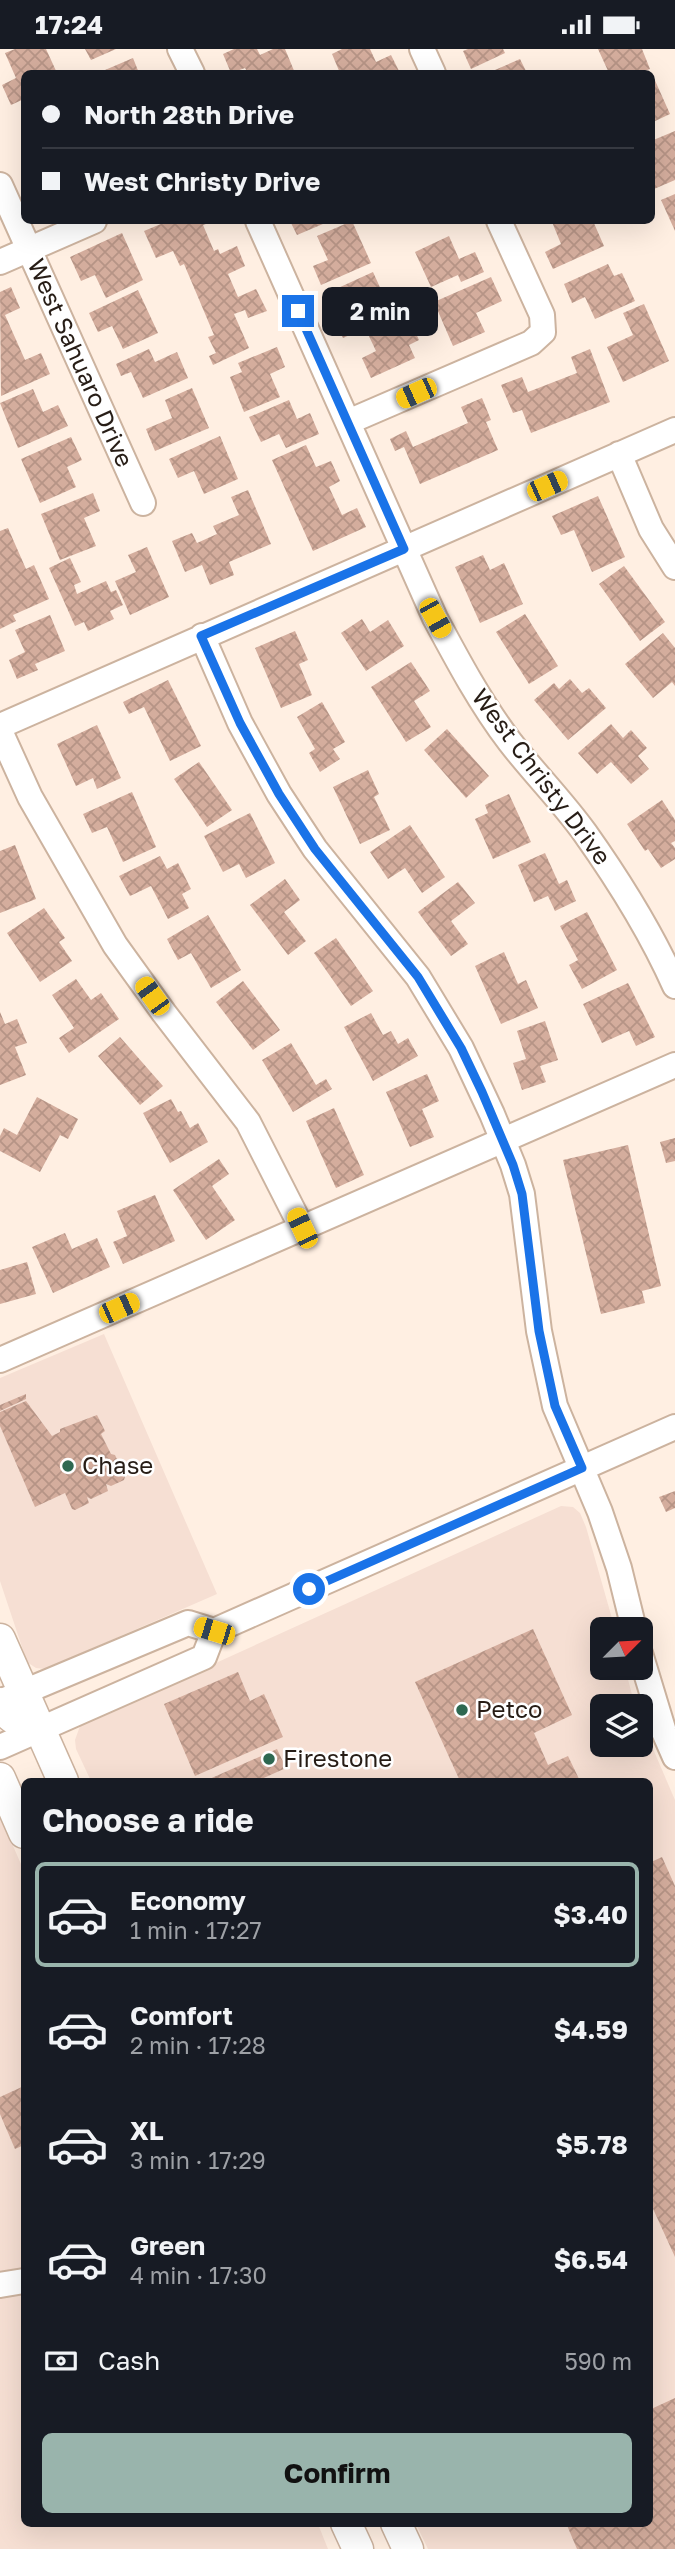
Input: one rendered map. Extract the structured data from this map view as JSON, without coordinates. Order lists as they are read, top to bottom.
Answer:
{
  "streets": {
    "street": ["West Sahuaro Drive", "West Christy Drive"]
  },
  "places": ["Chase", "Petco", "Firestone"],
  "north": "top right",
  "page": {
    "status": "17:24",
    "banner": ["North 28th Drive", "West Christy Drive"],
    "bubble": "2 min",
    "heading": "Choose a ride",
    "list": [
      {
        "name": "Economy",
        "note": "1 min · 17:27",
        "value": "$3.40"
      },
      {
        "name": "Comfort",
        "note": "2 min · 17:28",
        "value": "$4.59"
      },
      {
        "name": "XL",
        "note": "3 min · 17:29",
        "value": "$5.78"
      },
      {
        "name": "Green",
        "note": "4 min · 17:30",
        "value": "$6.54"
      }
    ],
    "pay": ["Cash", "590 m"],
    "buttons": "Confirm"
  }
}
